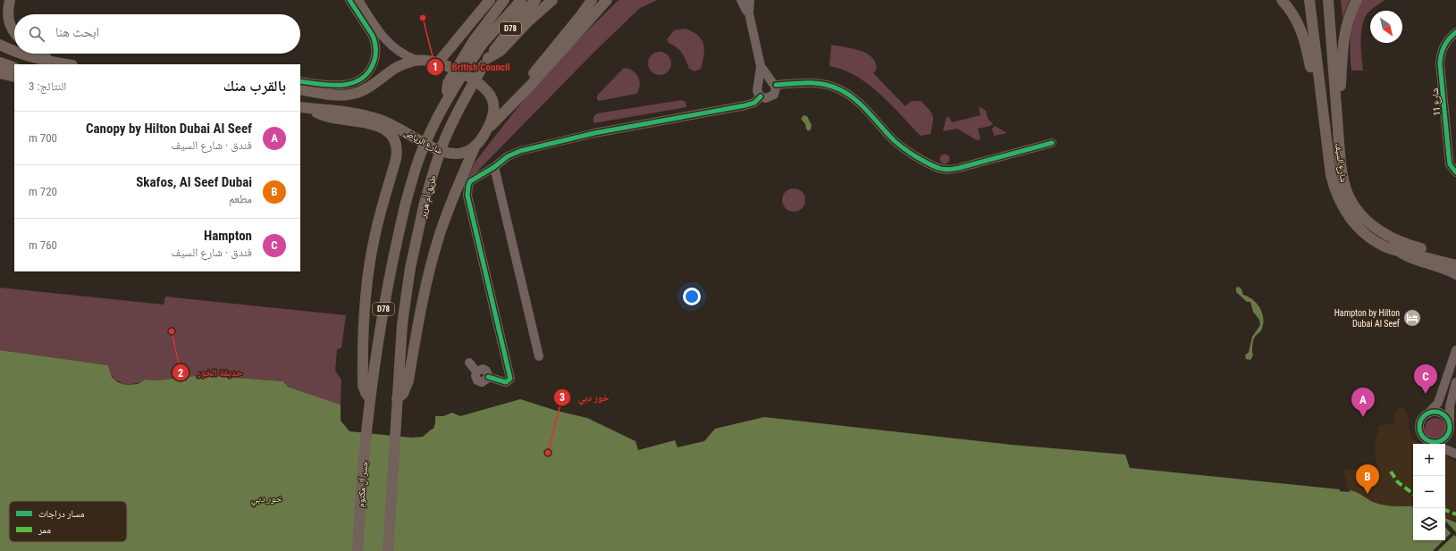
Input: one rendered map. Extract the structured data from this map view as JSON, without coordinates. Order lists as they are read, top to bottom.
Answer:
{
  "streets": {
    "main road": [
      "D78",
      "شارع الرياض",
      "شارع السيف",
      "طريق أم هرير",
      "جسر آل مكتوم"
    ],
    "street": ["شارع 11"]
  },
  "crossings": [
    ["D78", "طريق أم هرير"],
    ["طريق أم هرير", "جسر آل مكتوم"]
  ],
  "water": ["خور دبي"],
  "places": {
    "other": ["British Council", "حديقة الخور", "خور دبي"],
    "hotel": ["Hampton by Hilton Dubai Al Seef"]
  },
  "legend": ["مسار دراجات", "ممر"],
  "north": "bottom right",
  "page": {
    "search": "ابحث هنا",
    "heading": ["بالقرب منك", "النتائج: 3"],
    "list": [
      {
        "mark": "A",
        "name": "Canopy by Hilton Dubai Al Seef",
        "note": "فندق · شارع السيف",
        "value": "700 m"
      },
      {
        "mark": "B",
        "name": "Skafos, Al Seef Dubai",
        "note": "مطعم",
        "value": "720 m"
      },
      {
        "mark": "C",
        "name": "Hampton",
        "note": "فندق · شارع السيف",
        "value": "760 m"
      }
    ],
    "pins": ["C", "A", "B"],
    "map_buttons": ["+", "−"]
  }
}
